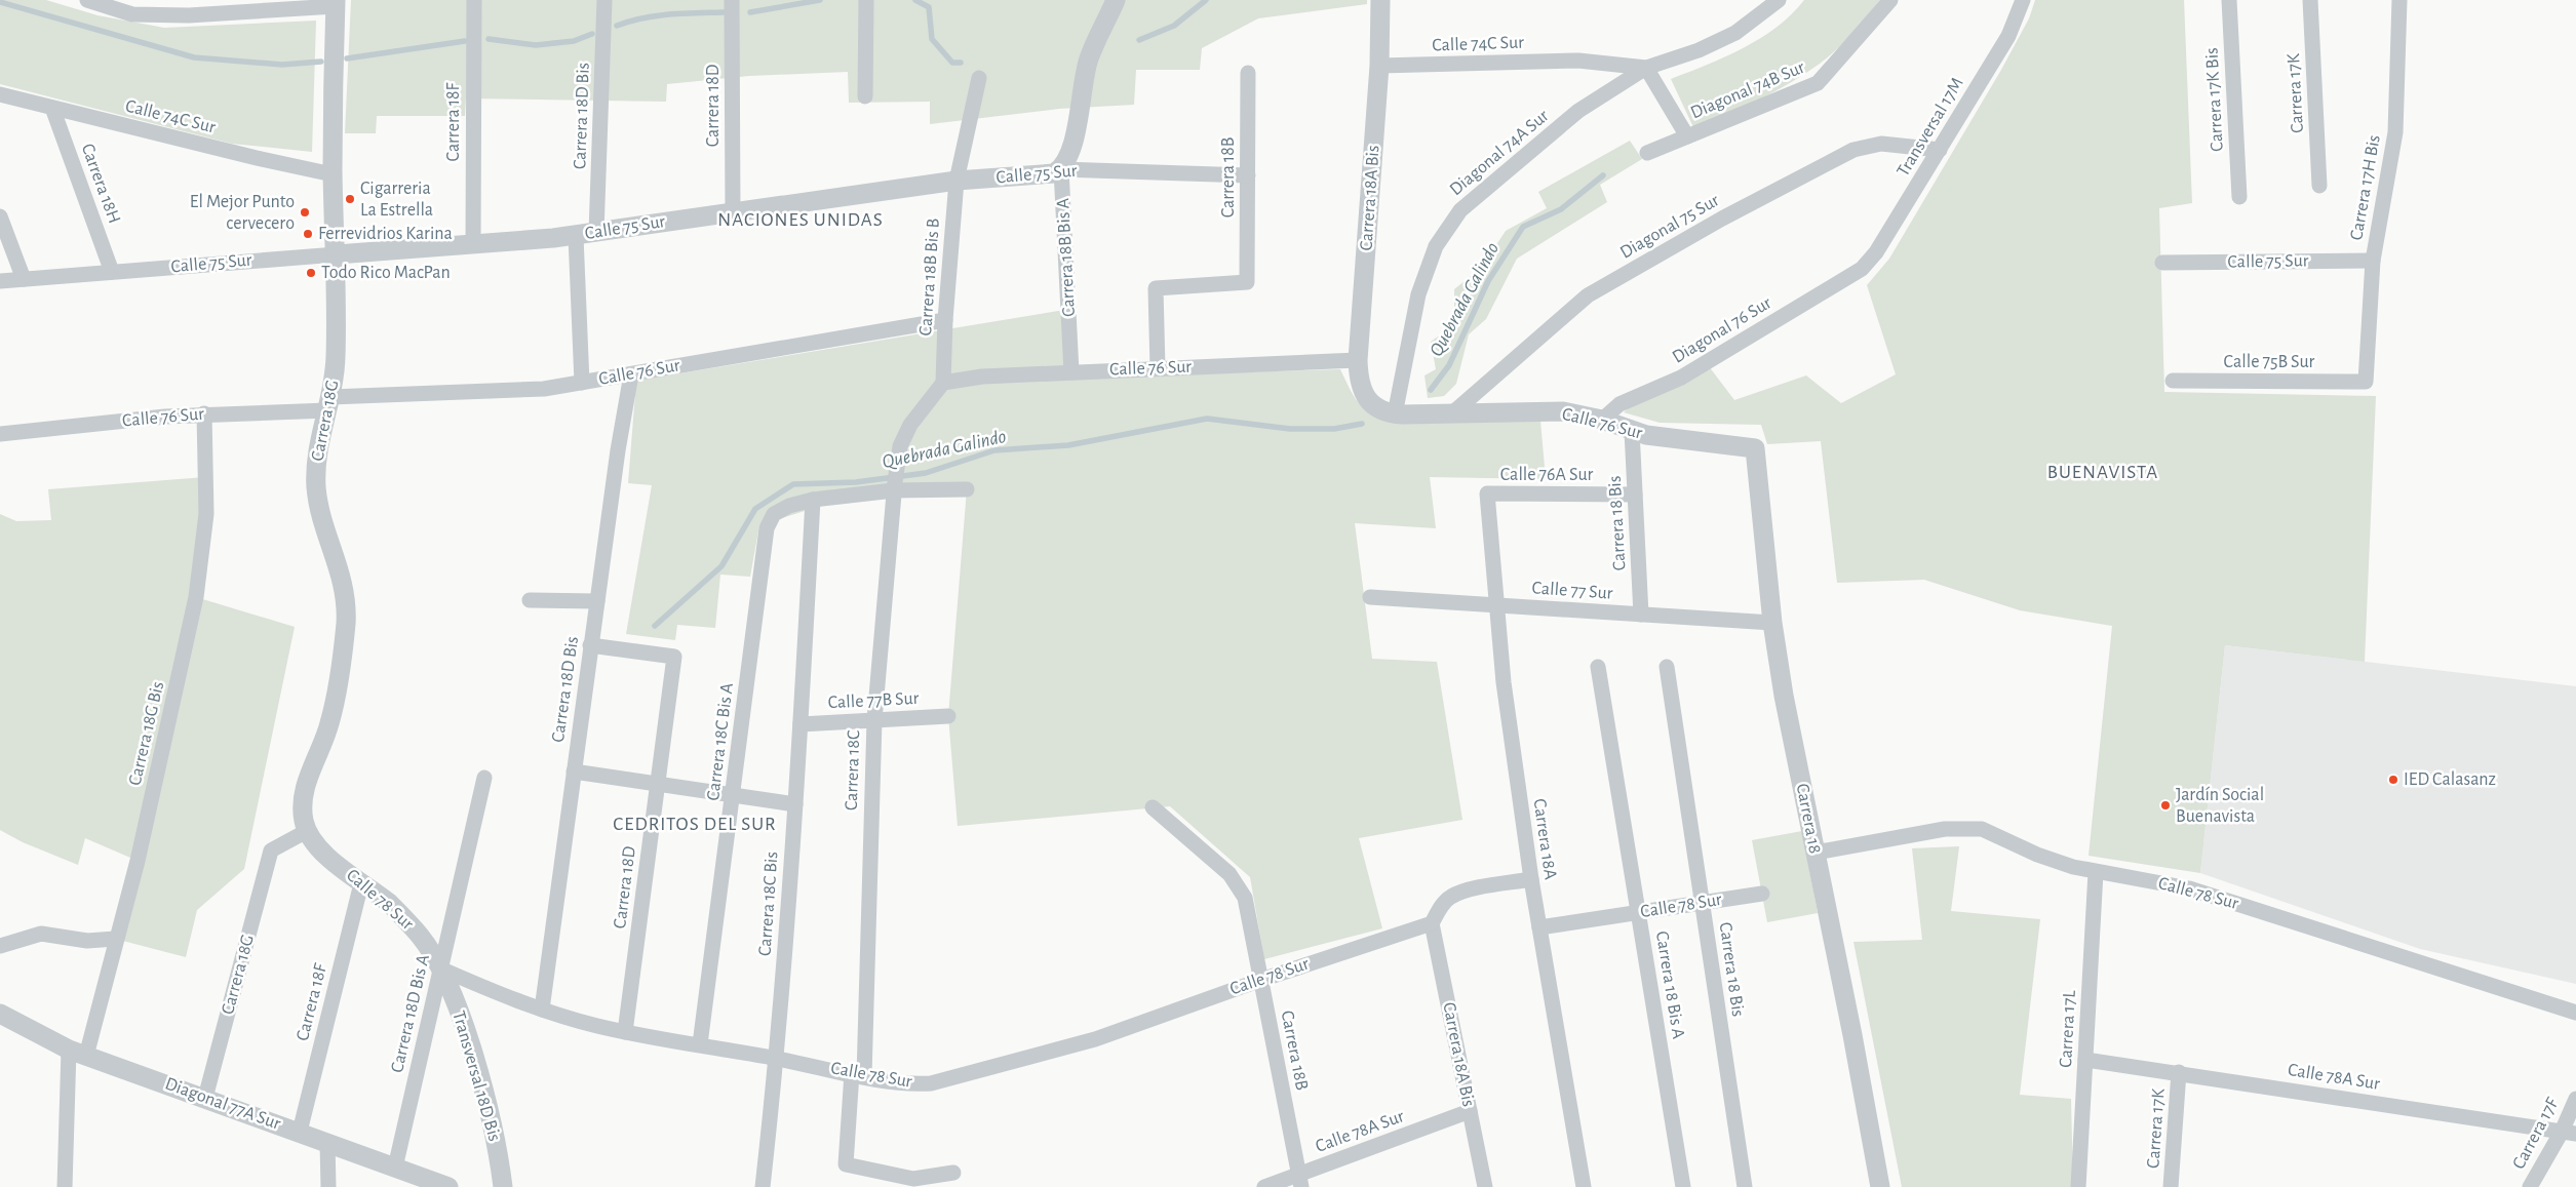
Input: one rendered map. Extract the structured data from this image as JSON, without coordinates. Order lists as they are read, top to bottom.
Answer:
{
  "streets": {
    "street": [
      "Calle 74C Sur",
      "Diagonal 74B Sur",
      "Carrera 17K",
      "Carrera 17K Bis",
      "Carrera 18D",
      "Carrera 18D Bis",
      "Carrera 18F",
      "Transversal 17M",
      "Diagonal 74A Sur",
      "Calle 75 Sur",
      "Carrera 18B",
      "Carrera 18H",
      "Carrera 17H Bis",
      "Carrera 18A Bis",
      "Diagonal 75 Sur",
      "Carrera 18B Bis A",
      "Carrera 18B Bis B",
      "Diagonal 76 Sur",
      "Calle 75B Sur",
      "Calle 76 Sur",
      "Carrera 18G",
      "Calle 76A Sur",
      "Carrera 18 Bis",
      "Calle 77 Sur",
      "Calle 77B Sur",
      "Carrera 18G Bis",
      "Carrera 18C Bis A",
      "Carrera 18C",
      "Carrera 18",
      "Carrera 18A",
      "Calle 78 Sur",
      "Carrera 18C Bis",
      "Carrera 18 Bis A",
      "Carrera 18D Bis A",
      "Carrera 17L",
      "Transversal 18D Bis",
      "Calle 78A Sur",
      "Diagonal 77A Sur",
      "Carrera 17F"
    ]
  },
  "crossings": [
    ["Calle 74C Sur", "Diagonal 74A Sur"],
    ["Calle 74C Sur", "Carrera 18H"],
    ["Calle 74C Sur", "Carrera 18A Bis"],
    ["Calle 74C Sur", "Carrera 18G"],
    ["Carrera 17K", "Calle 78A Sur"],
    ["Carrera 18D", "Carrera 18D Bis"],
    ["Carrera 18D", "Calle 75 Sur"],
    ["Carrera 18D", "Calle 78 Sur"],
    ["Carrera 18D Bis", "Calle 75 Sur"],
    ["Carrera 18D Bis", "Calle 76 Sur"],
    ["Carrera 18D Bis", "Calle 78 Sur"],
    ["Carrera 18F", "Calle 75 Sur"],
    ["Carrera 18F", "Calle 78 Sur"],
    ["Carrera 18F", "Diagonal 77A Sur"],
    ["Transversal 17M", "Diagonal 75 Sur"],
    ["Transversal 17M", "Diagonal 76 Sur"],
    ["Diagonal 74A Sur", "Calle 76 Sur"],
    ["Calle 75 Sur", "Carrera 18B"],
    ["Calle 75 Sur", "Carrera 18H"],
    ["Calle 75 Sur", "Carrera 17H Bis"],
    ["Calle 75 Sur", "Carrera 18B Bis A"],
    ["Calle 75 Sur", "Carrera 18B Bis B"],
    ["Calle 75 Sur", "Carrera 18G"],
    ["Carrera 18B", "Calle 76 Sur"],
    ["Carrera 18B", "Calle 78 Sur"],
    ["Carrera 18B", "Calle 78A Sur"],
    ["Carrera 17H Bis", "Calle 75B Sur"],
    ["Carrera 18A Bis", "Calle 76 Sur"],
    ["Carrera 18A Bis", "Calle 78 Sur"],
    ["Carrera 18A Bis", "Calle 78A Sur"],
    ["Diagonal 75 Sur", "Calle 76 Sur"],
    ["Carrera 18B Bis A", "Calle 76 Sur"],
    ["Carrera 18B Bis B", "Calle 76 Sur"],
    ["Diagonal 76 Sur", "Calle 76 Sur"],
    ["Calle 76 Sur", "Carrera 18G"],
    ["Calle 76 Sur", "Carrera 18 Bis"],
    ["Calle 76 Sur", "Carrera 18G Bis"],
    ["Calle 76 Sur", "Carrera 18"],
    ["Carrera 18G", "Calle 78 Sur"],
    ["Carrera 18G", "Diagonal 77A Sur"],
    ["Calle 76A Sur", "Carrera 18 Bis"],
    ["Calle 76A Sur", "Carrera 18A"],
    ["Carrera 18 Bis", "Calle 77 Sur"],
    ["Carrera 18 Bis", "Calle 78 Sur"],
    ["Calle 77 Sur", "Carrera 18"],
    ["Calle 77 Sur", "Carrera 18A"],
    ["Calle 77B Sur", "Carrera 18C"],
    ["Calle 77B Sur", "Carrera 18C Bis"],
    ["Carrera 18G Bis", "Diagonal 77A Sur"],
    ["Carrera 18C Bis A", "Calle 78 Sur"],
    ["Carrera 18C Bis A", "Carrera 18C Bis"],
    ["Carrera 18C", "Calle 78 Sur"],
    ["Carrera 18", "Calle 78 Sur"],
    ["Carrera 18A", "Calle 78 Sur"],
    ["Calle 78 Sur", "Carrera 18C Bis"],
    ["Calle 78 Sur", "Carrera 18 Bis A"],
    ["Calle 78 Sur", "Carrera 18D Bis A"],
    ["Calle 78 Sur", "Carrera 17L"],
    ["Calle 78 Sur", "Transversal 18D Bis"],
    ["Carrera 18D Bis A", "Transversal 18D Bis"],
    ["Carrera 18D Bis A", "Diagonal 77A Sur"],
    ["Carrera 17L", "Calle 78A Sur"],
    ["Calle 78A Sur", "Carrera 17F"]
  ],
  "districts": ["NACIONES UNIDAS", "BUENAVISTA", "CEDRITOS DEL SUR"],
  "water": ["Quebrada Galindo"],
  "places": [
    "Cigarreria La Estrella",
    "El Mejor Punto cervecero",
    "Ferrevidrios Karina",
    "Todo Rico MacPan",
    "IED Calasanz",
    "Jardín Social Buenavista"
  ]
}
